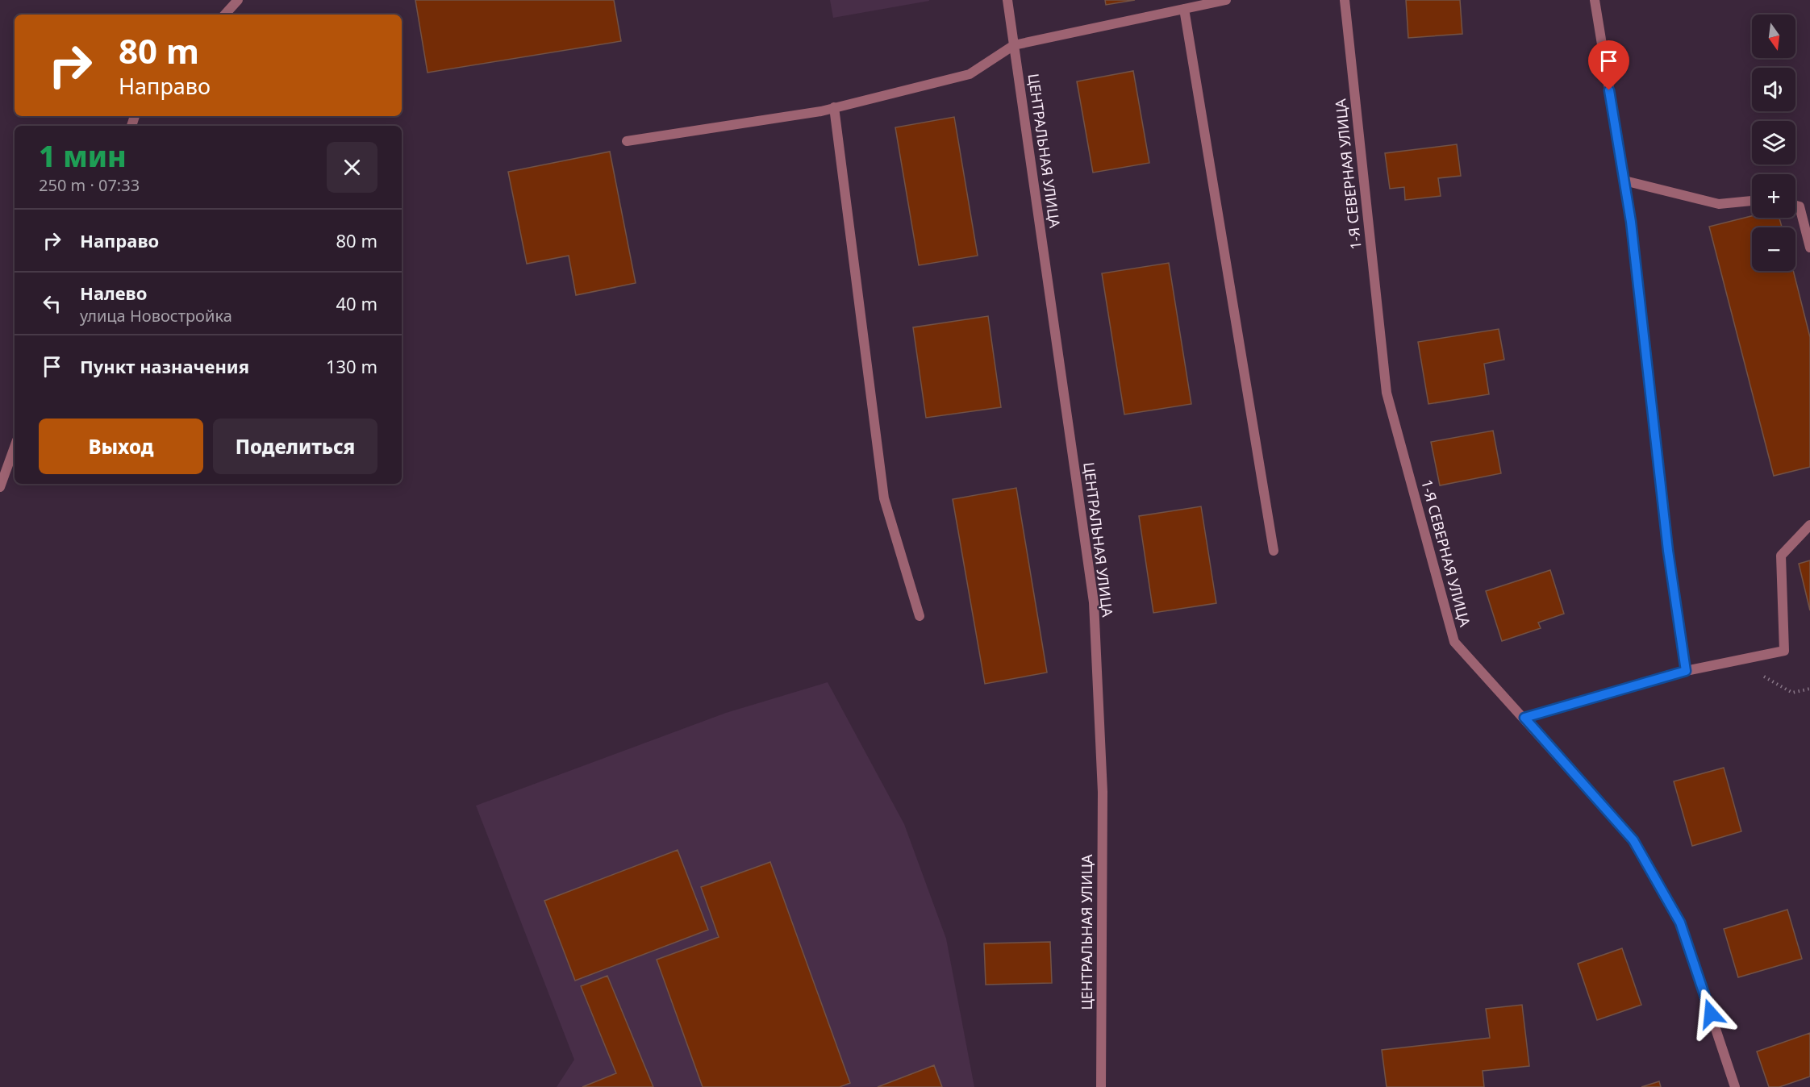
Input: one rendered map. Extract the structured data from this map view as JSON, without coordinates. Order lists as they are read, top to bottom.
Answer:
{
  "streets": {
    "street": ["ЦЕНТРАЛЬНАЯ УЛИЦА", "1-Я СЕВЕРНАЯ УЛИЦА"]
  },
  "north": "bottom",
  "page": {
    "map_buttons": ["+", "−"],
    "turn": ["80 m", "Направо"],
    "heading": ["1 мин", "250 m · 07:33"],
    "list": [
      {
        "name": "Направо",
        "value": "80 m"
      },
      {
        "name": "Налево",
        "note": "улица Новостройка",
        "value": "40 m"
      },
      {
        "name": "Пункт назначения",
        "value": "130 m"
      }
    ],
    "buttons": ["Выход", "Поделиться"]
  }
}
